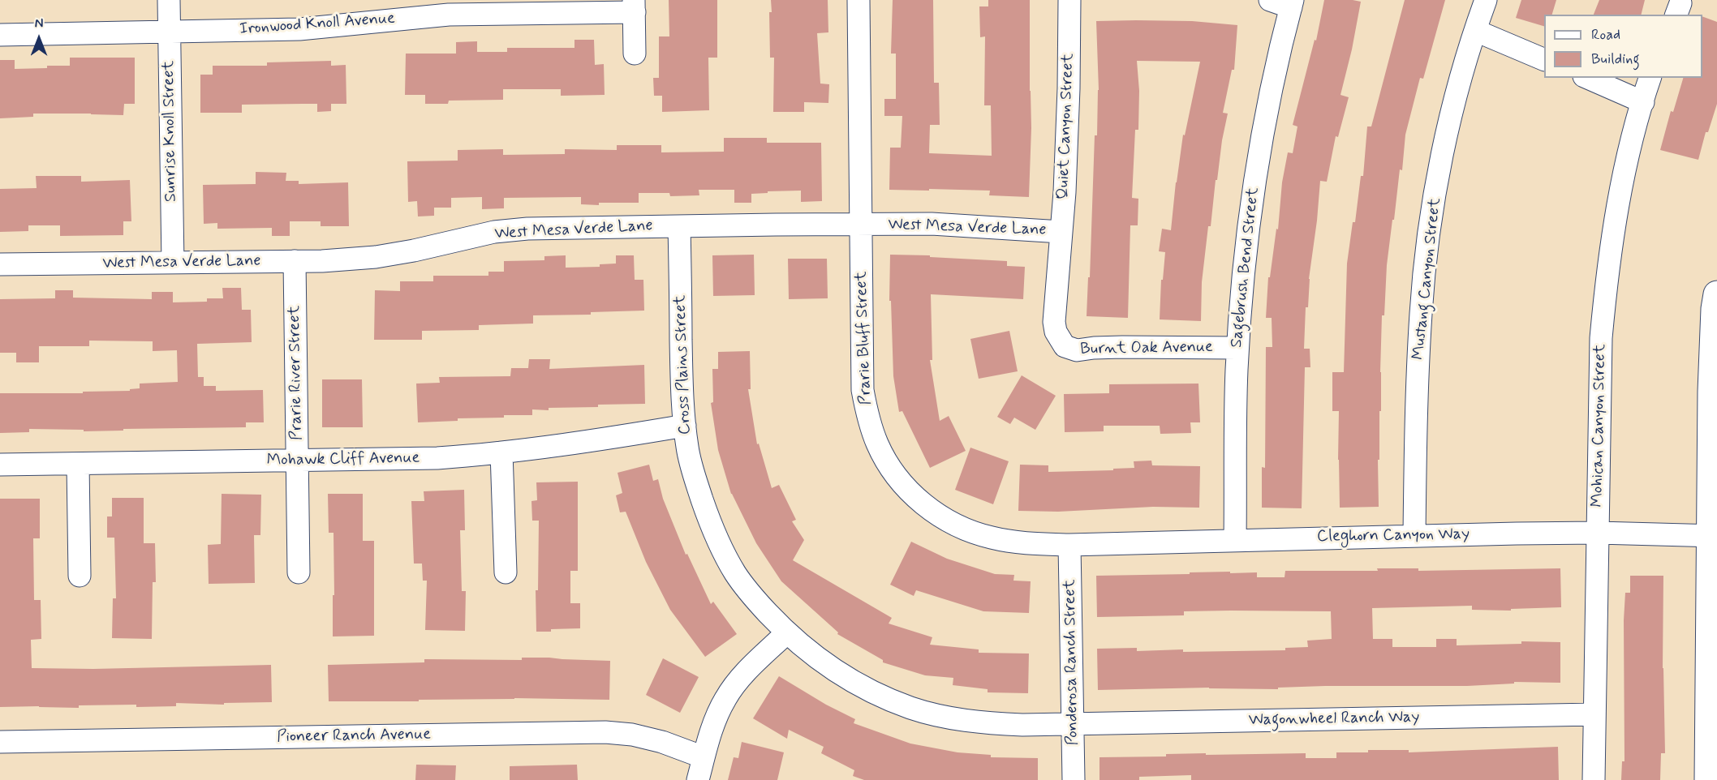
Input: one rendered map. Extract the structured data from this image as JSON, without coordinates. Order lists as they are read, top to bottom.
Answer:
{
  "streets": {
    "street": [
      "Ironwood Knoll Avenue",
      "Quiet Canyon Street",
      "Sunrise Knoll Street",
      "West Mesa Verde Lane",
      "Sagebrush Bend Street",
      "Mustang Canyon Street",
      "Prarie Bluff Street",
      "Burnt Oak Avenue",
      "Cross Plains Street",
      "Prarie River Street",
      "Mohican Canyon Street",
      "Mohawk Cliff Avenue",
      "Cleghorn Canyon Way",
      "Ponderosa Ranch Street",
      "Wagonwheel Ranch Way",
      "Pioneer Ranch Avenue"
    ]
  },
  "crossings": [
    ["Ironwood Knoll Avenue", "Sunrise Knoll Street"],
    ["Quiet Canyon Street", "West Mesa Verde Lane"],
    ["Quiet Canyon Street", "Burnt Oak Avenue"],
    ["Sunrise Knoll Street", "West Mesa Verde Lane"],
    ["West Mesa Verde Lane", "Prarie Bluff Street"],
    ["West Mesa Verde Lane", "Cross Plains Street"],
    ["West Mesa Verde Lane", "Prarie River Street"],
    ["Sagebrush Bend Street", "Burnt Oak Avenue"],
    ["Sagebrush Bend Street", "Cleghorn Canyon Way"],
    ["Mustang Canyon Street", "Cleghorn Canyon Way"],
    ["Prarie Bluff Street", "Cleghorn Canyon Way"],
    ["Prarie Bluff Street", "Ponderosa Ranch Street"],
    ["Cross Plains Street", "Mohawk Cliff Avenue"],
    ["Cross Plains Street", "Ponderosa Ranch Street"],
    ["Cross Plains Street", "Wagonwheel Ranch Way"],
    ["Prarie River Street", "Mohawk Cliff Avenue"],
    ["Mohican Canyon Street", "Cleghorn Canyon Way"],
    ["Mohican Canyon Street", "Wagonwheel Ranch Way"],
    ["Cleghorn Canyon Way", "Ponderosa Ranch Street"],
    ["Ponderosa Ranch Street", "Wagonwheel Ranch Way"]
  ],
  "legend": ["Road", "Building"],
  "north": "top"
}
